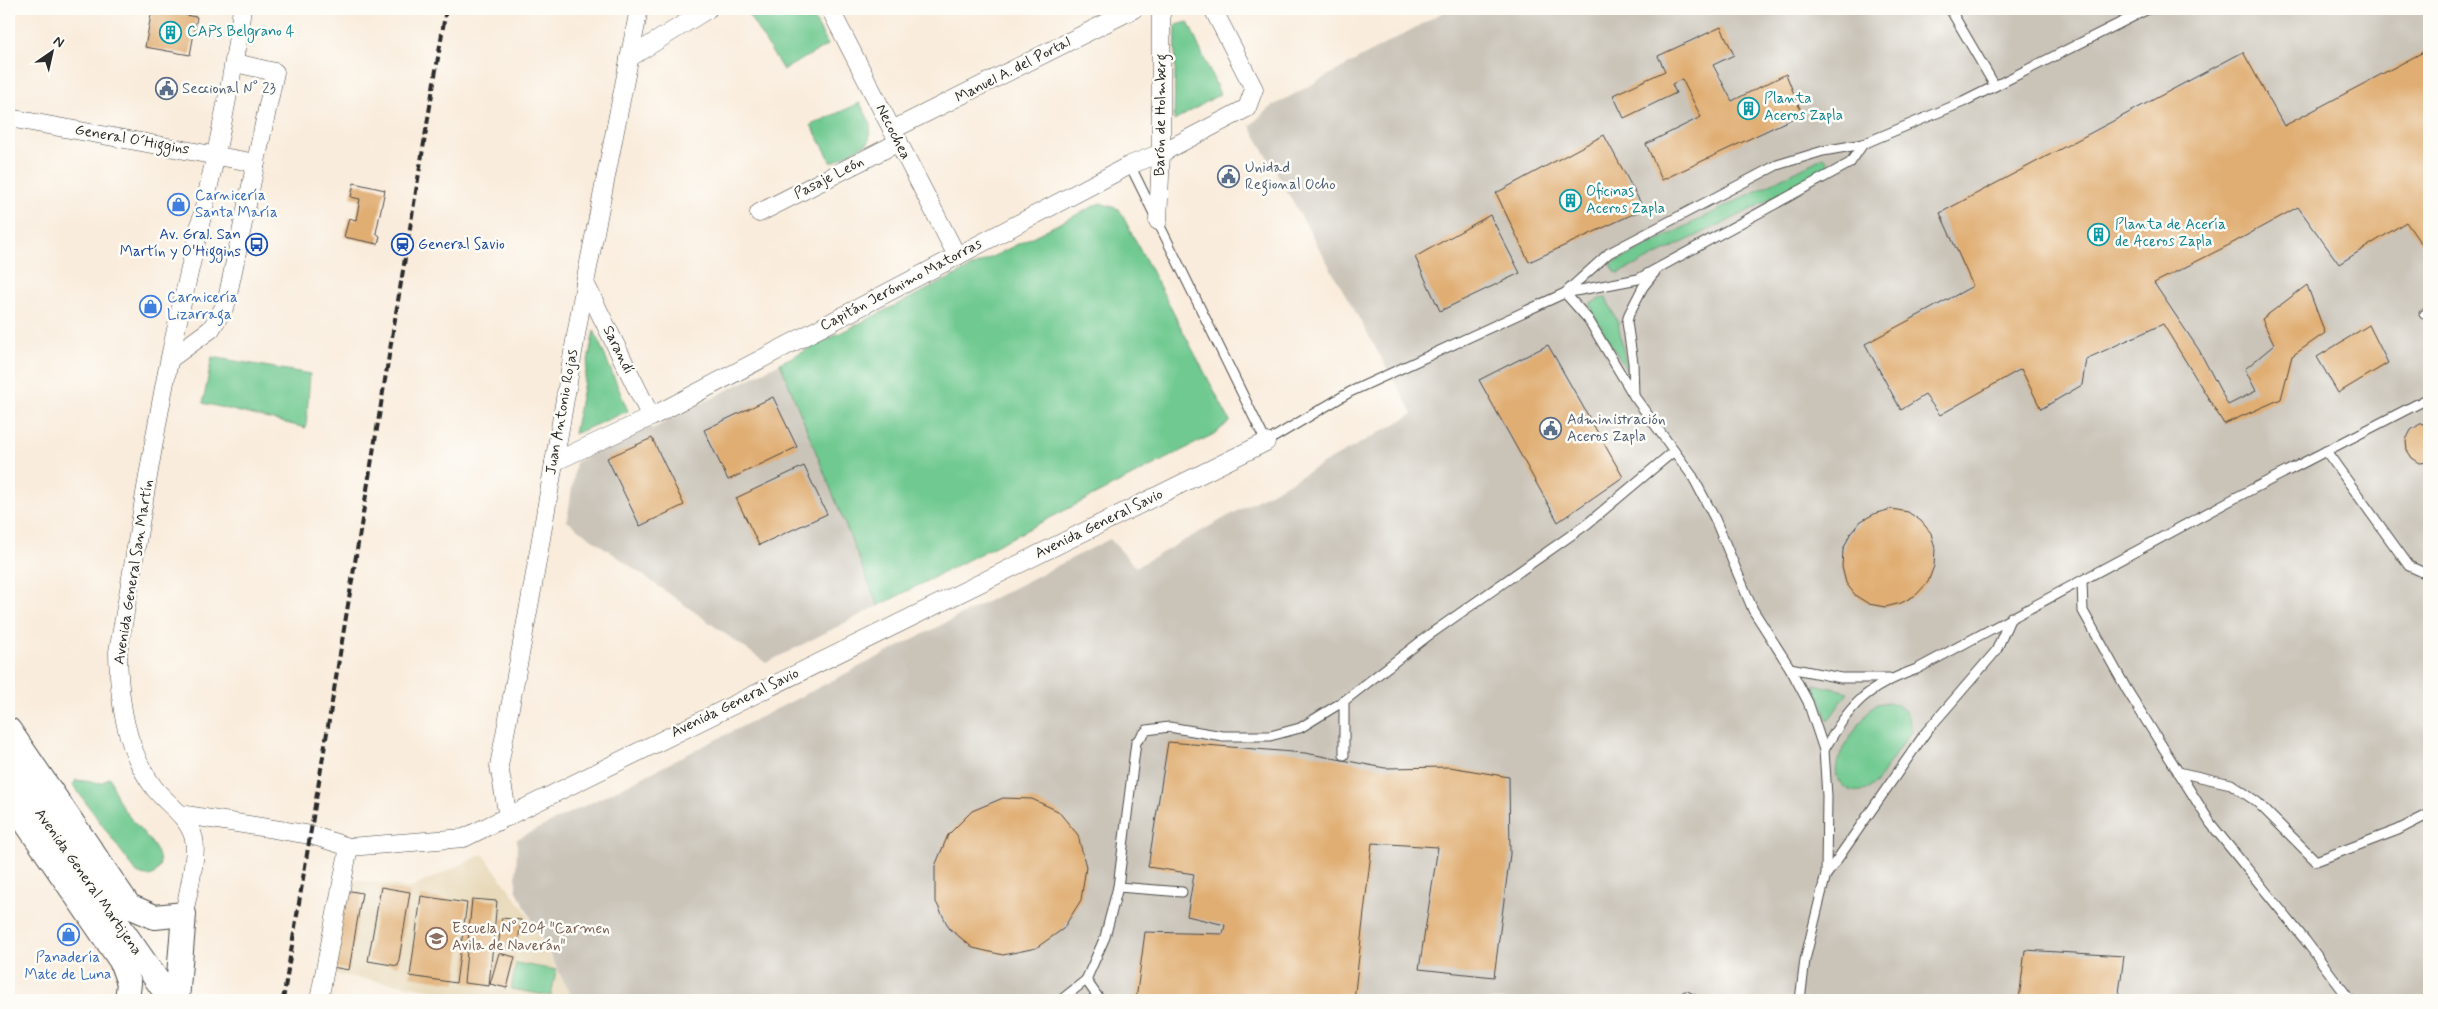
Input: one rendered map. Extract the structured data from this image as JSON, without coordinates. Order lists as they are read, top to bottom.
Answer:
{
  "streets": {
    "street": [
      "Manuel A. del Portal",
      "Barón de Holmberg",
      "Necochea",
      "General O´Higgins",
      "Pasaje León",
      "Capitán Jerónimo Matorras",
      "Sarandí",
      "Juan Antonio Rojas",
      "Avenida General Savio",
      "Avenida General San Martín",
      "Avenida General Martijena"
    ]
  },
  "crossings": [
    ["Manuel A. del Portal", "Necochea"],
    ["Manuel A. del Portal", "Pasaje León"],
    ["Barón de Holmberg", "Capitán Jerónimo Matorras"],
    ["Necochea", "Pasaje León"],
    ["Necochea", "Capitán Jerónimo Matorras"],
    ["General O´Higgins", "Avenida General San Martín"],
    ["Capitán Jerónimo Matorras", "Sarandí"],
    ["Capitán Jerónimo Matorras", "Juan Antonio Rojas"],
    ["Sarandí", "Juan Antonio Rojas"],
    ["Juan Antonio Rojas", "Avenida General Savio"],
    ["Avenida General Savio", "Avenida General San Martín"]
  ],
  "places": {
    "building": [
      "CAPs Belgrano 4",
      "Planta Aceros Zapla",
      "Oficinas Aceros Zapla",
      "Planta de Acería de Aceros Zapla"
    ],
    "public building": ["Seccional N° 23", "Unidad Regional Ocho", "Administración Aceros Zapla"],
    "shop": ["Carnicería Santa María", "Carnicería Lizarraga", "Panadería Mate de Luna"],
    "bus stop": ["Av. Gral. San Martín y O'Higgins"],
    "station": ["General Savio"],
    "school or university": ["Escuela N° 204 \"Carmen Avila de Naverán\""]
  },
  "north": "top right"
}
